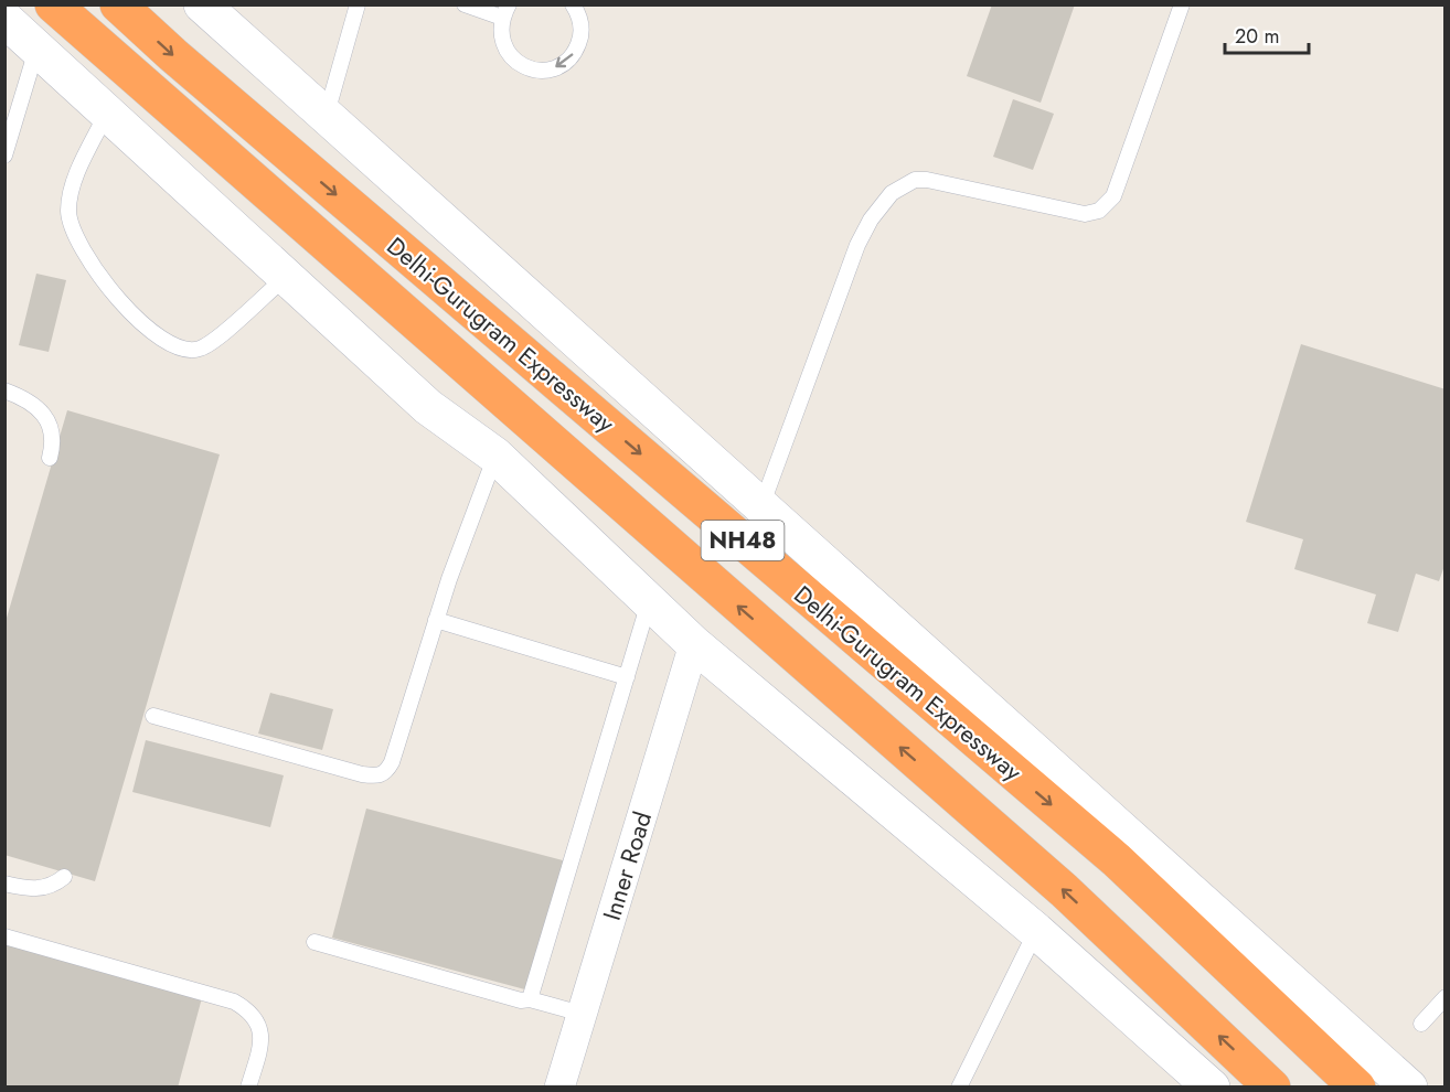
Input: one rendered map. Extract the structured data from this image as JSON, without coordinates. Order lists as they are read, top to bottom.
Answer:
{
  "streets": {
    "highway": ["Delhi-Gurugram Expressway", "NH48"],
    "street": ["Inner Road"]
  },
  "scale_bar": "20 m"
}
